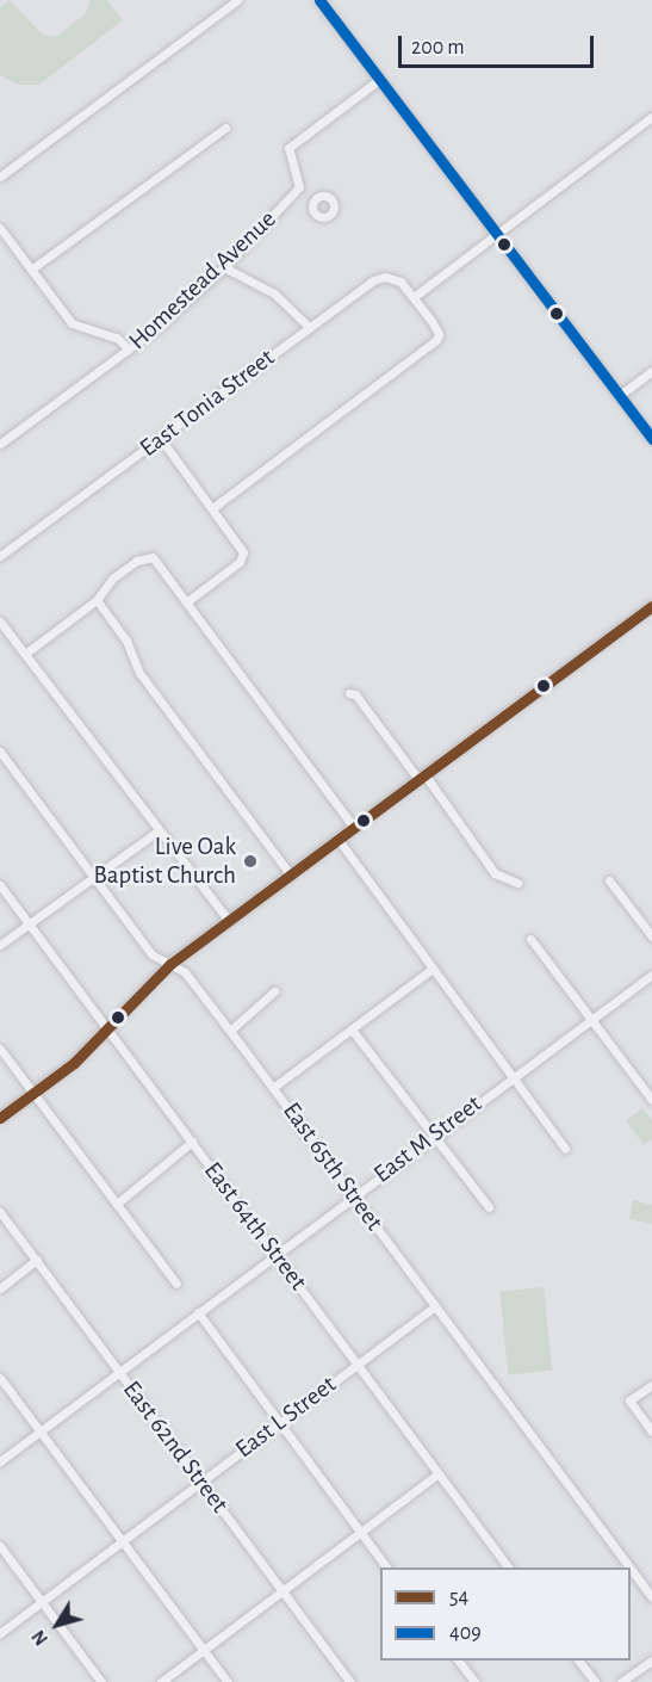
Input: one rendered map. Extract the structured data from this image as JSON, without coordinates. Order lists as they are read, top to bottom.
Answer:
{
  "streets": {
    "street": [
      "Homestead Avenue",
      "East Tonia Street",
      "East M Street",
      "East 65th Street",
      "East 64th Street",
      "East L Street",
      "East 62nd Street"
    ]
  },
  "crossings": [
    ["East M Street", "East 65th Street"],
    ["East M Street", "East 64th Street"],
    ["East M Street", "East 62nd Street"],
    ["East 65th Street", "East L Street"],
    ["East 64th Street", "East L Street"],
    ["East L Street", "East 62nd Street"]
  ],
  "places": ["Live Oak Baptist Church"],
  "lines": ["transit line 409", "transit line 54"],
  "legend": ["54", "409"],
  "scale_bar": "200 m",
  "north": "bottom left"
}
